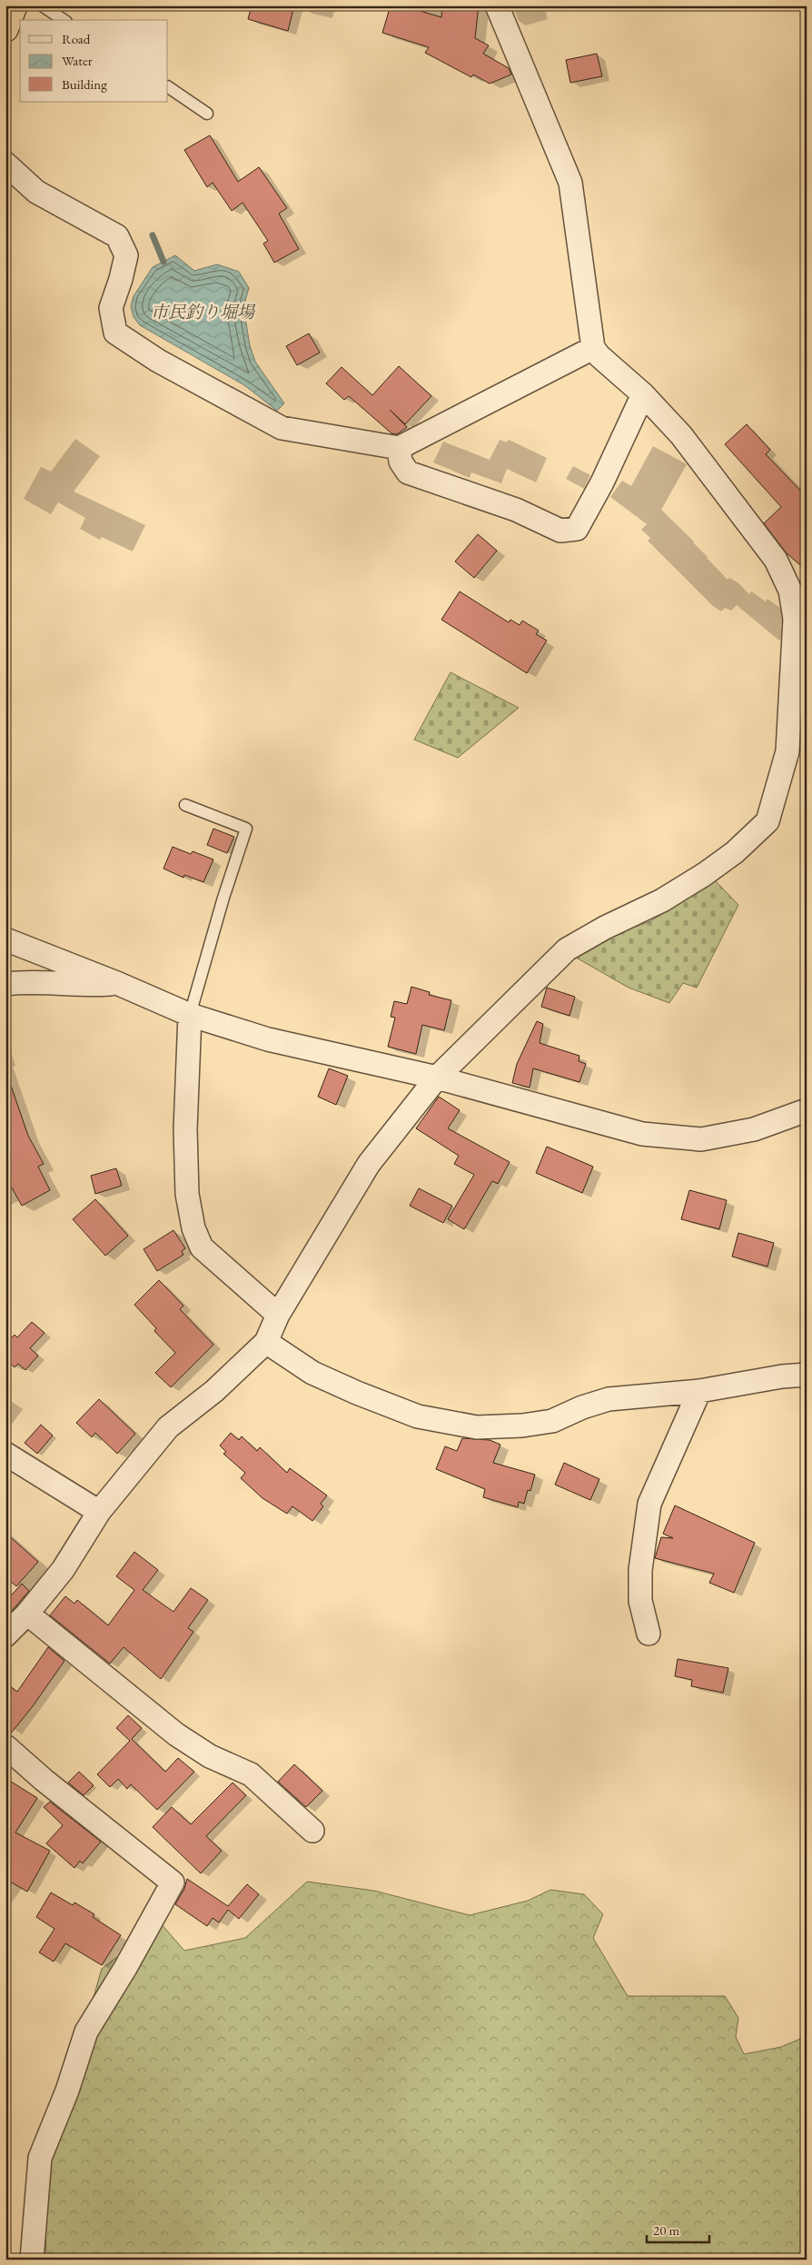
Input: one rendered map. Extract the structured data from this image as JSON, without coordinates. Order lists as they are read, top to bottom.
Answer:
{
  "water": ["市民釣り堀場"],
  "legend": ["Road", "Water", "Building"],
  "scale_bar": "20 m"
}
